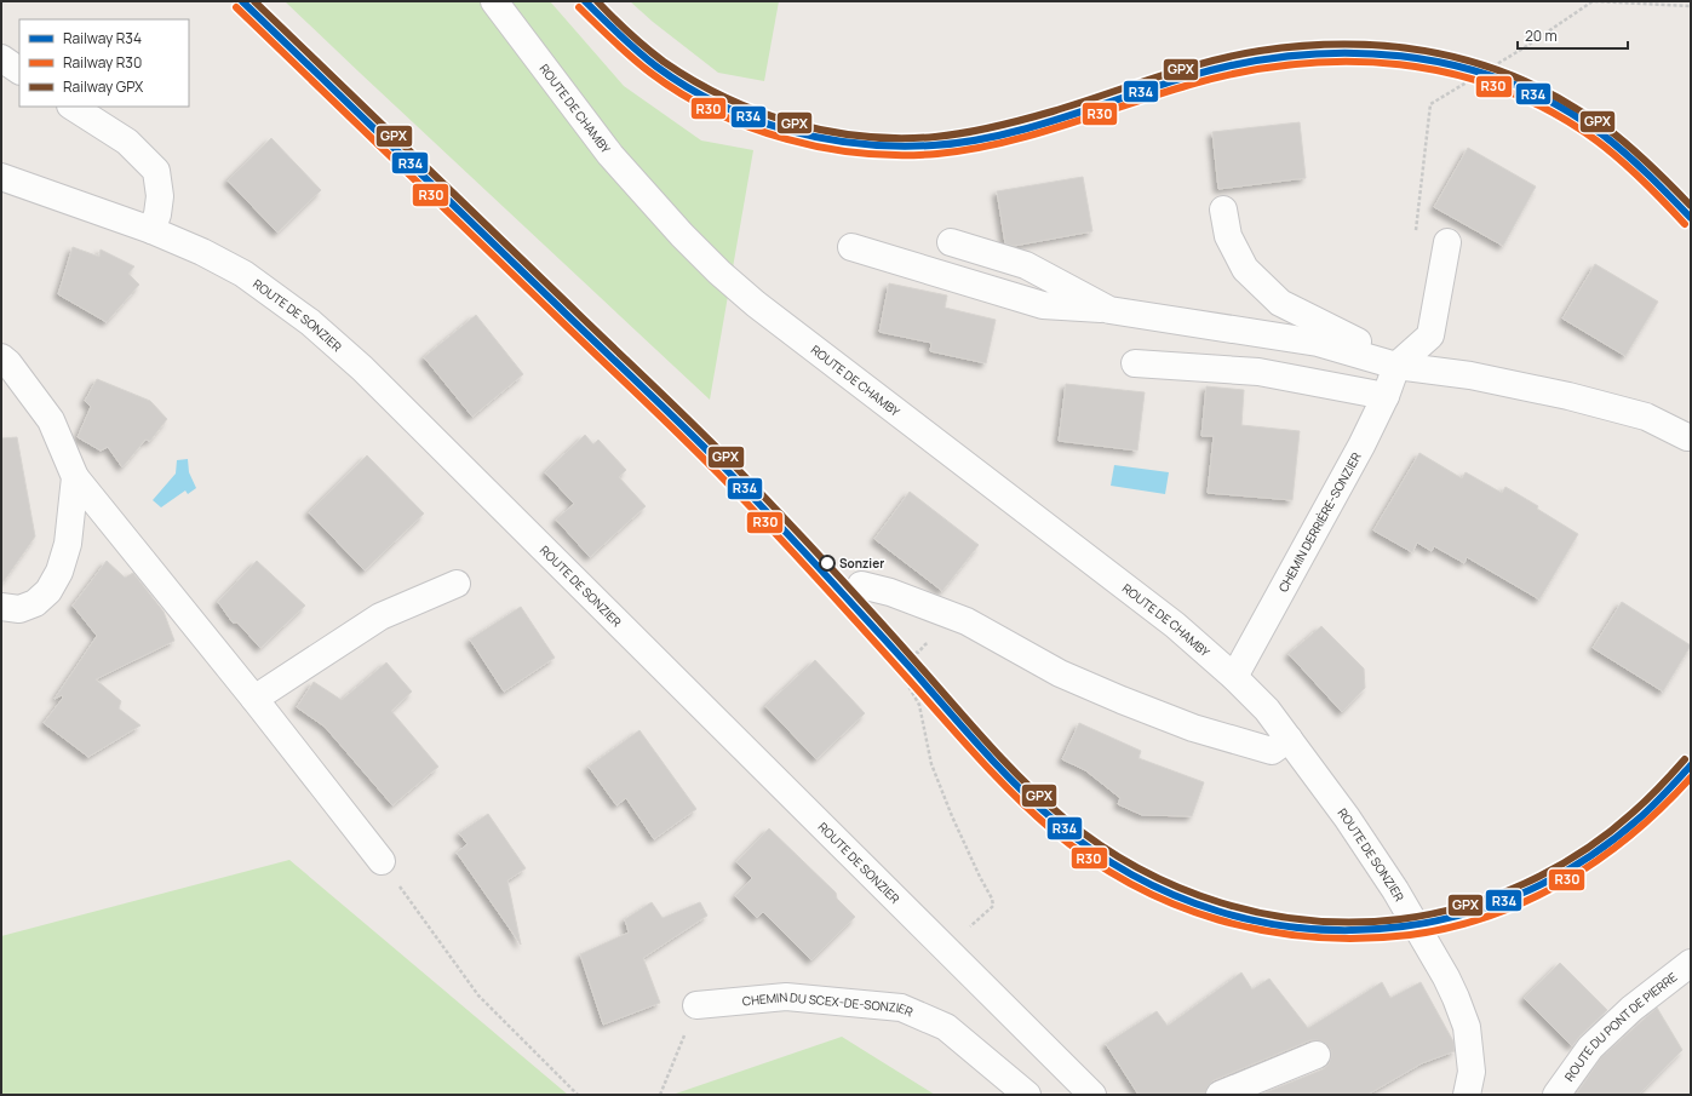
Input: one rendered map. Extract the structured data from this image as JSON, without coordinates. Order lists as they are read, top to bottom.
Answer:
{
  "streets": {
    "street": [
      "ROUTE DE CHAMBY",
      "ROUTE DE SONZIER",
      "CHEMIN DERRIÈRE-SONZIER",
      "CHEMIN DU SCEX-DE-SONZIER",
      "ROUTE DU PONT DE PIERRE"
    ]
  },
  "crossings": [
    ["ROUTE DE CHAMBY", "ROUTE DE SONZIER"],
    ["ROUTE DE CHAMBY", "CHEMIN DERRIÈRE-SONZIER"]
  ],
  "places": ["Sonzier"],
  "lines": ["rail line R34", "rail line GPX", "rail line R30"],
  "legend": ["Railway R34", "Railway R30", "Railway GPX"],
  "scale_bar": "20 m"
}
